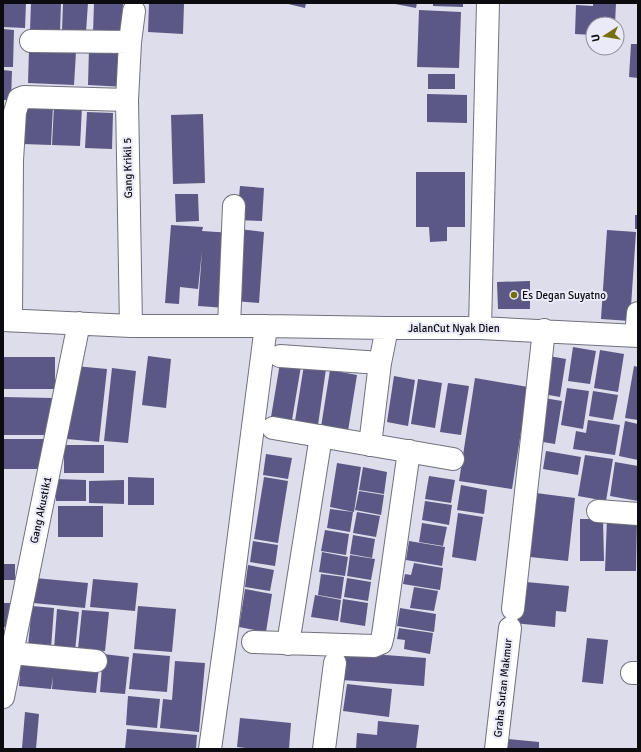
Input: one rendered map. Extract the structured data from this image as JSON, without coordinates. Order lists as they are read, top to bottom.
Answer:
{
  "streets": {
    "street": [
      "Gang Krikil 5",
      "JalanCut Nyak Dien",
      "Gang Akustik1",
      "Graha Sutan Makmur"
    ]
  },
  "crossings": [
    ["Gang Krikil 5", "JalanCut Nyak Dien"],
    ["JalanCut Nyak Dien", "Gang Akustik1"],
    ["JalanCut Nyak Dien", "Graha Sutan Makmur"]
  ],
  "places": ["Es Degan Suyatno"],
  "north": "left"
}
